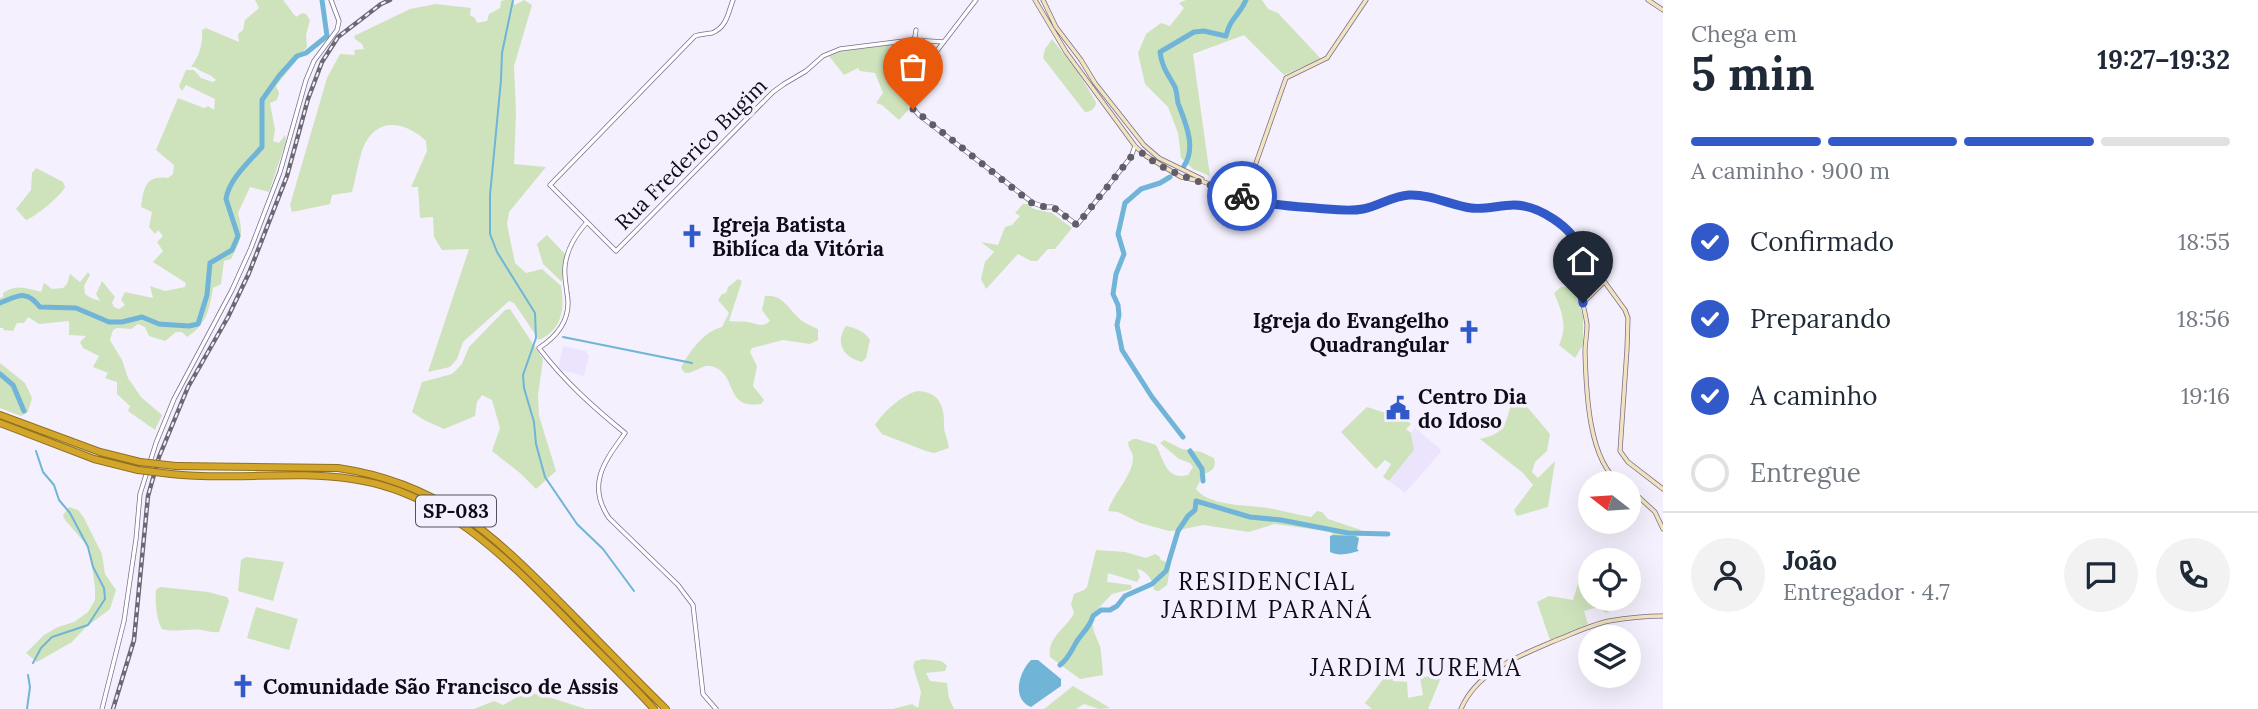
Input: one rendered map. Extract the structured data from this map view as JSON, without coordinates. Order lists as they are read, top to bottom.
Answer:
{
  "streets": {
    "highway": ["SP-083"],
    "street": ["Rua Frederico Bugim"]
  },
  "districts": ["RESIDENCIAL JARDIM PARANÁ", "JARDIM JUREMA"],
  "places": {
    "church": ["Igreja Batista Biblíca da Vitória", "Igreja do Evangelho Quadrangular", "Comunidade São Francisco de Assis"],
    "public building": ["Centro Dia do Idoso"]
  },
  "north": "left",
  "page": {
    "heading": ["5 min", "Chega em", "19:27–19:32"],
    "panel": ["João", "Entregador · 4.7"],
    "bar": "A caminho · 900 m",
    "list": [
      ["Confirmado", "18:55"],
      ["Preparando", "18:56"],
      ["A caminho", "19:16"],
      "Entregue"
    ]
  }
}
